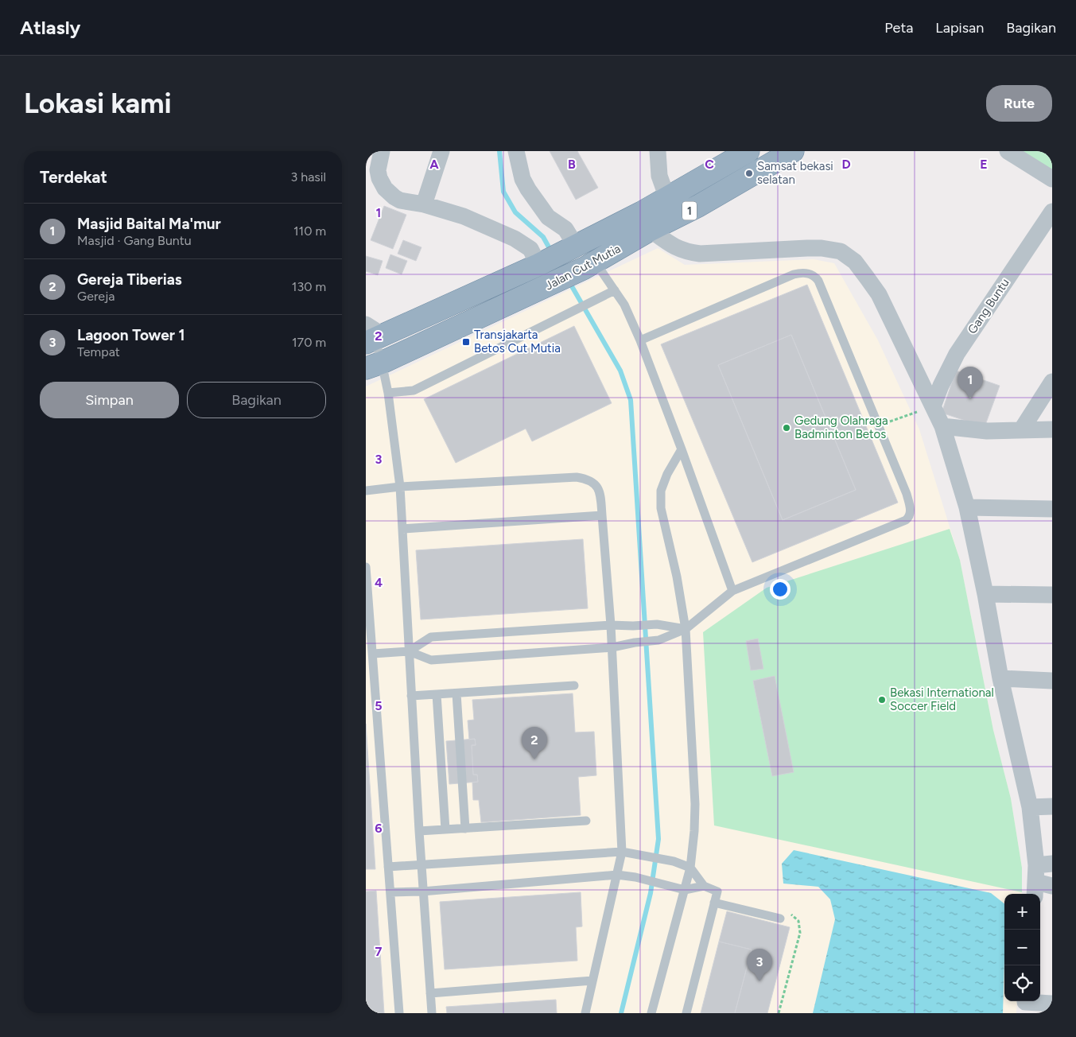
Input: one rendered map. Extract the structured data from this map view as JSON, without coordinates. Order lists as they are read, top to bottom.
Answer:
{
  "streets": {
    "highway": ["1", "Jalan Cut Mutia"],
    "street": ["Gang Buntu"]
  },
  "places": {
    "other": ["Samsat bekasi selatan", "Gedung Olahraga Badminton Betos", "Bekasi International Soccer Field"],
    "transit": ["Transjakarta Betos Cut Mutia"]
  },
  "page": {
    "header": "Atlasly",
    "nav": ["Peta", "Lapisan", "Bagikan"],
    "buttons": [
      "Rute",
      ["Simpan", "Bagikan"]
    ],
    "title": "Lokasi kami",
    "heading": ["Terdekat", "3 hasil"],
    "list": [
      {
        "mark": "1",
        "name": "Masjid Baital Ma'mur",
        "note": "Masjid · Gang Buntu",
        "value": "110 m"
      },
      {
        "mark": "2",
        "name": "Gereja Tiberias",
        "note": "Gereja",
        "value": "130 m"
      },
      {
        "mark": "3",
        "name": "Lagoon Tower 1",
        "note": "Tempat",
        "value": "170 m"
      }
    ],
    "pins": ["1", "2", "3"],
    "map_buttons": ["+", "−"]
  },
  "grid": {
    "columns": [
      "A",
      "B",
      "C",
      "D",
      "E"
    ],
    "rows": [
      "1",
      "2",
      "3",
      "4",
      "5",
      "6",
      "7"
    ]
  }
}
